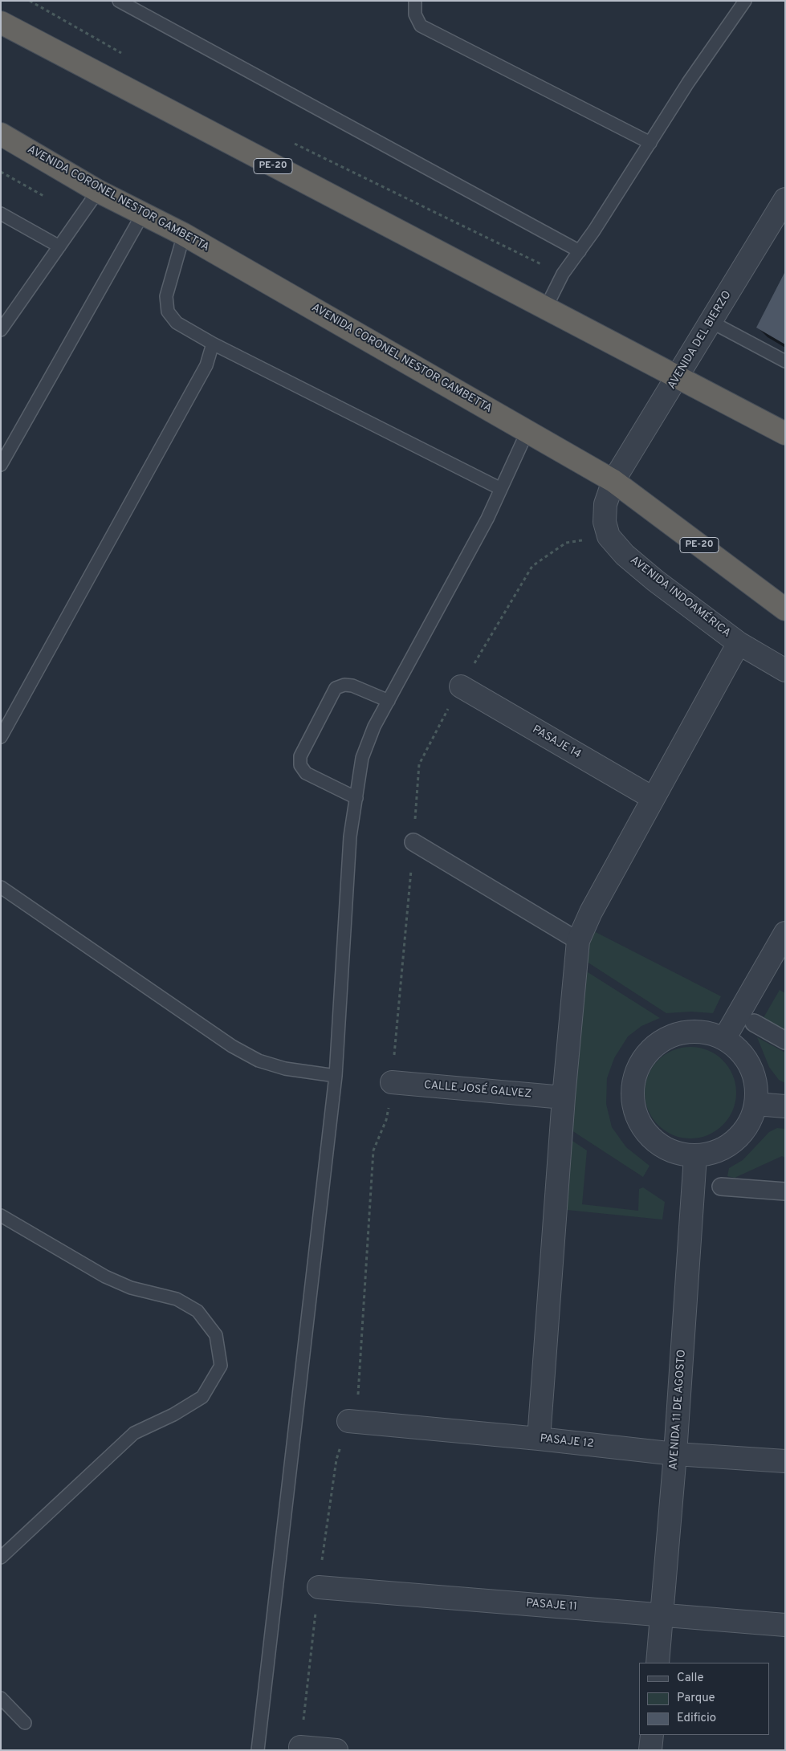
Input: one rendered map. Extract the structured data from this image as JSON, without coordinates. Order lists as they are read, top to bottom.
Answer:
{
  "streets": {
    "highway": ["PE-20", "AVENIDA CORONEL NESTOR GAMBETTA"],
    "street": [
      "AVENIDA DEL BIERZO",
      "AVENIDA INDOAMÉRICA",
      "PASAJE 14",
      "CALLE JOSÉ GALVEZ",
      "AVENIDA 11 DE AGOSTO",
      "PASAJE 12",
      "PASAJE 11"
    ]
  },
  "crossings": [
    ["PE-20", "AVENIDA DEL BIERZO"],
    ["AVENIDA CORONEL NESTOR GAMBETTA", "AVENIDA DEL BIERZO"],
    ["AVENIDA CORONEL NESTOR GAMBETTA", "AVENIDA INDOAMÉRICA"],
    ["AVENIDA DEL BIERZO", "AVENIDA INDOAMÉRICA"],
    ["AVENIDA 11 DE AGOSTO", "PASAJE 12"],
    ["AVENIDA 11 DE AGOSTO", "PASAJE 11"]
  ],
  "legend": ["Calle", "Parque", "Edificio"]
}
